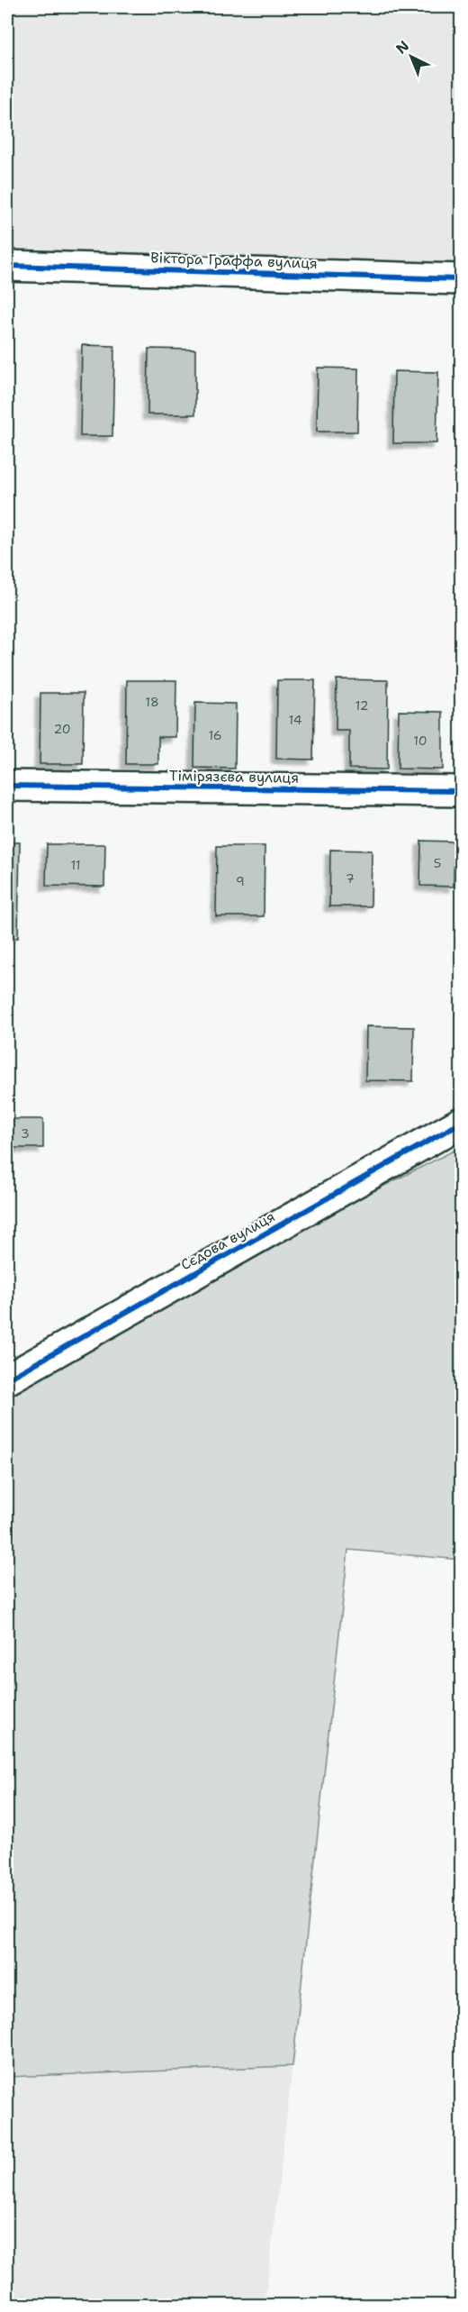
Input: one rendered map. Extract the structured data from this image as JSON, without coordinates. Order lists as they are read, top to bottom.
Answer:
{
  "streets": {
    "street": ["Віктора Граффа вулиця", "Тімірязєва вулиця", "Сєдова вулиця"]
  },
  "house_numbers": [
    "18",
    "12",
    "14",
    "20",
    "16",
    "10",
    "5",
    "11",
    "7",
    "9",
    "3"
  ],
  "north": "top left"
}
